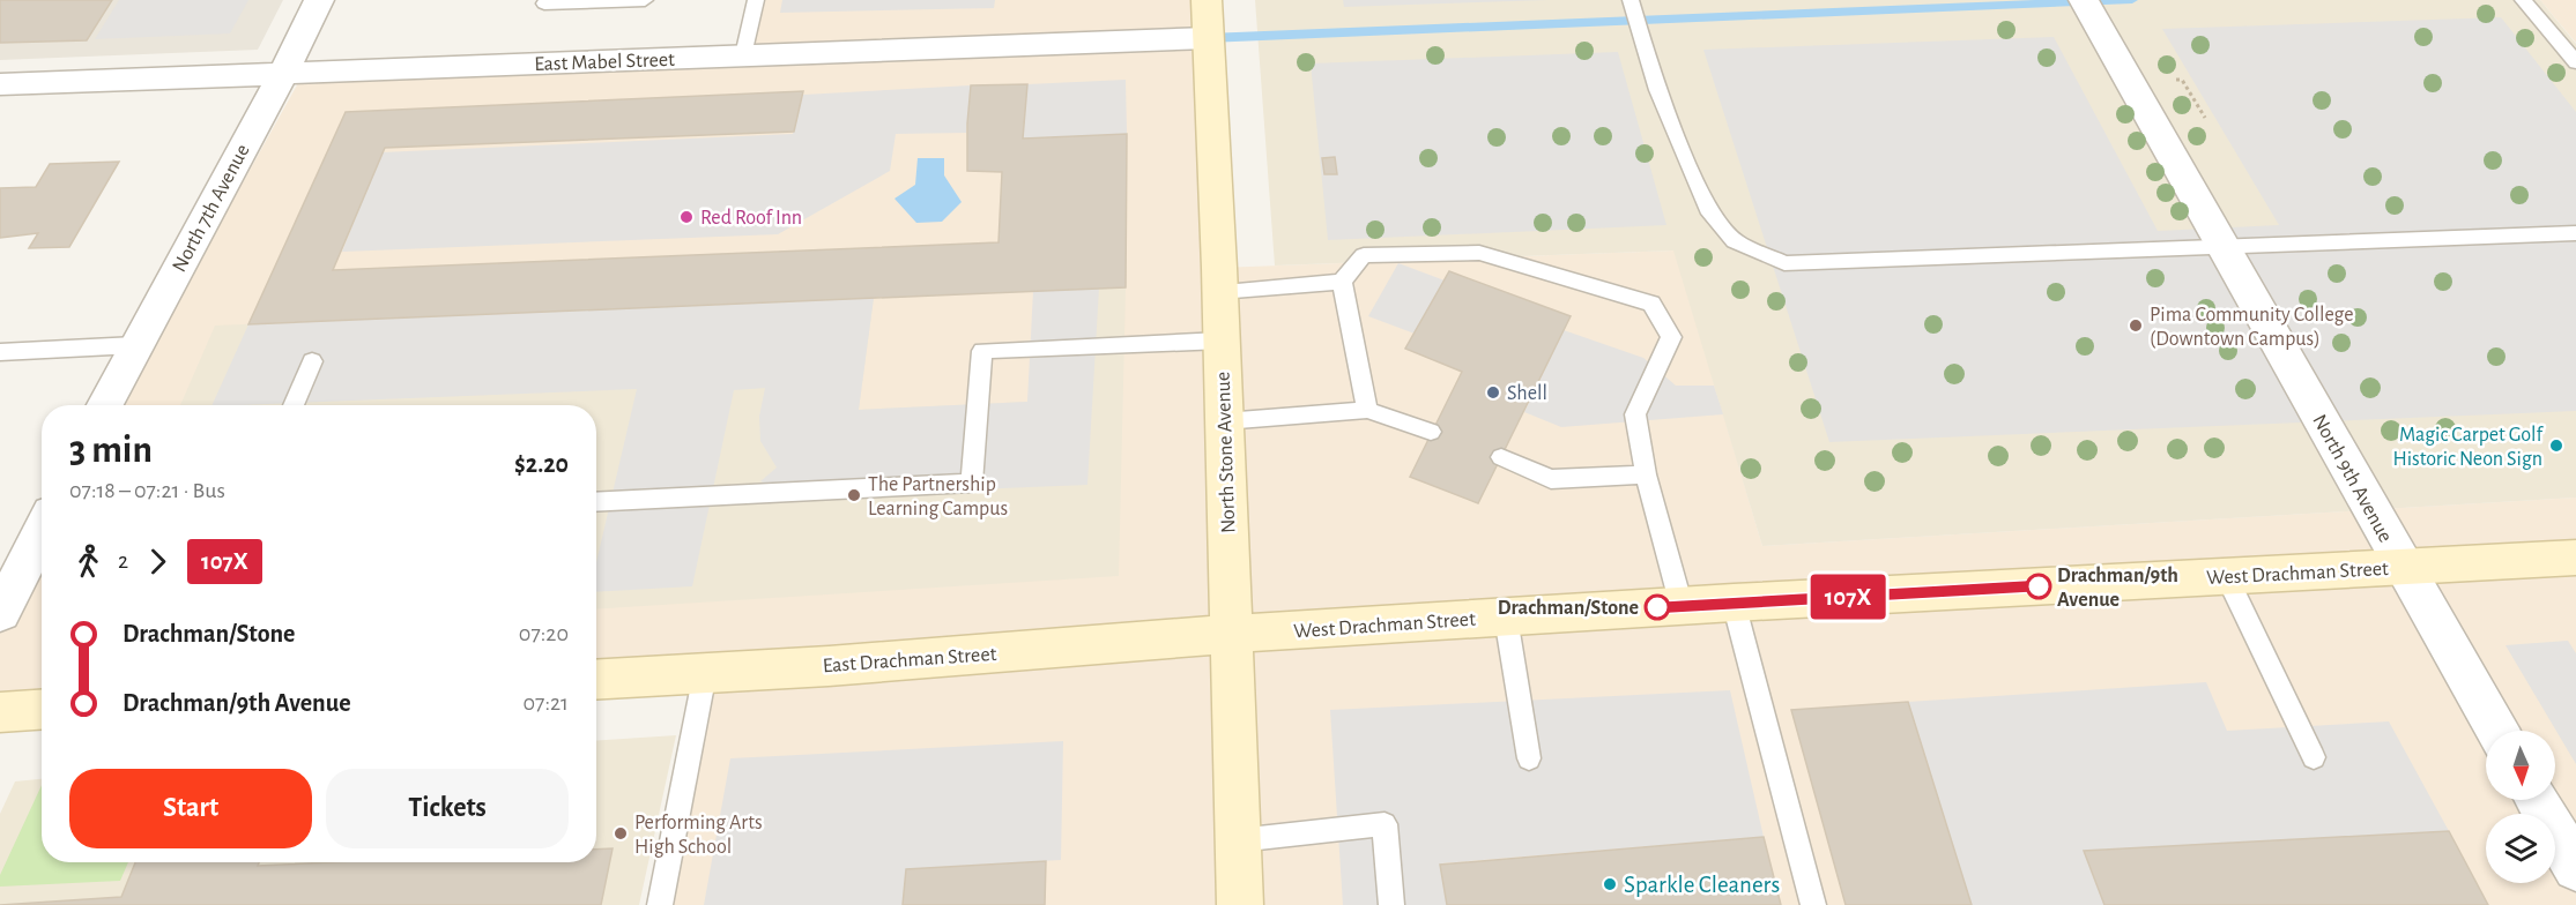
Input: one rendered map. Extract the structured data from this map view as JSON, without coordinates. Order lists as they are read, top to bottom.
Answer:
{
  "streets": {
    "street": [
      "East Mabel Street",
      "North 7th Avenue",
      "North Stone Avenue",
      "North 9th Avenue",
      "West Drachman Street",
      "East Drachman Street"
    ]
  },
  "crossings": [
    ["East Mabel Street", "North 7th Avenue"],
    ["East Mabel Street", "North Stone Avenue"],
    ["North Stone Avenue", "West Drachman Street"],
    ["North Stone Avenue", "East Drachman Street"],
    ["North 9th Avenue", "West Drachman Street"],
    ["West Drachman Street", "East Drachman Street"]
  ],
  "places": [
    "Red Roof Inn",
    "Pima Community College (Downtown Campus)",
    "Shell",
    "Magic Carpet Golf Historic Neon Sign",
    "The Partnership Learning Campus",
    "Drachman/9th Avenue",
    "Drachman/Stone",
    "Performing Arts High School",
    "Sparkle Cleaners"
  ],
  "lines": ["bus line 107X"],
  "north": "bottom",
  "page": {
    "on_map": "107X",
    "heading": ["3 min", "07:18 – 07:21 · Bus", "$2.20"],
    "legs": ["2", "107X"],
    "list": [
      {
        "name": "Drachman/Stone",
        "value": "07:20"
      },
      {
        "name": "Drachman/9th Avenue",
        "value": "07:21"
      }
    ],
    "buttons": ["Start", "Tickets"]
  }
}
